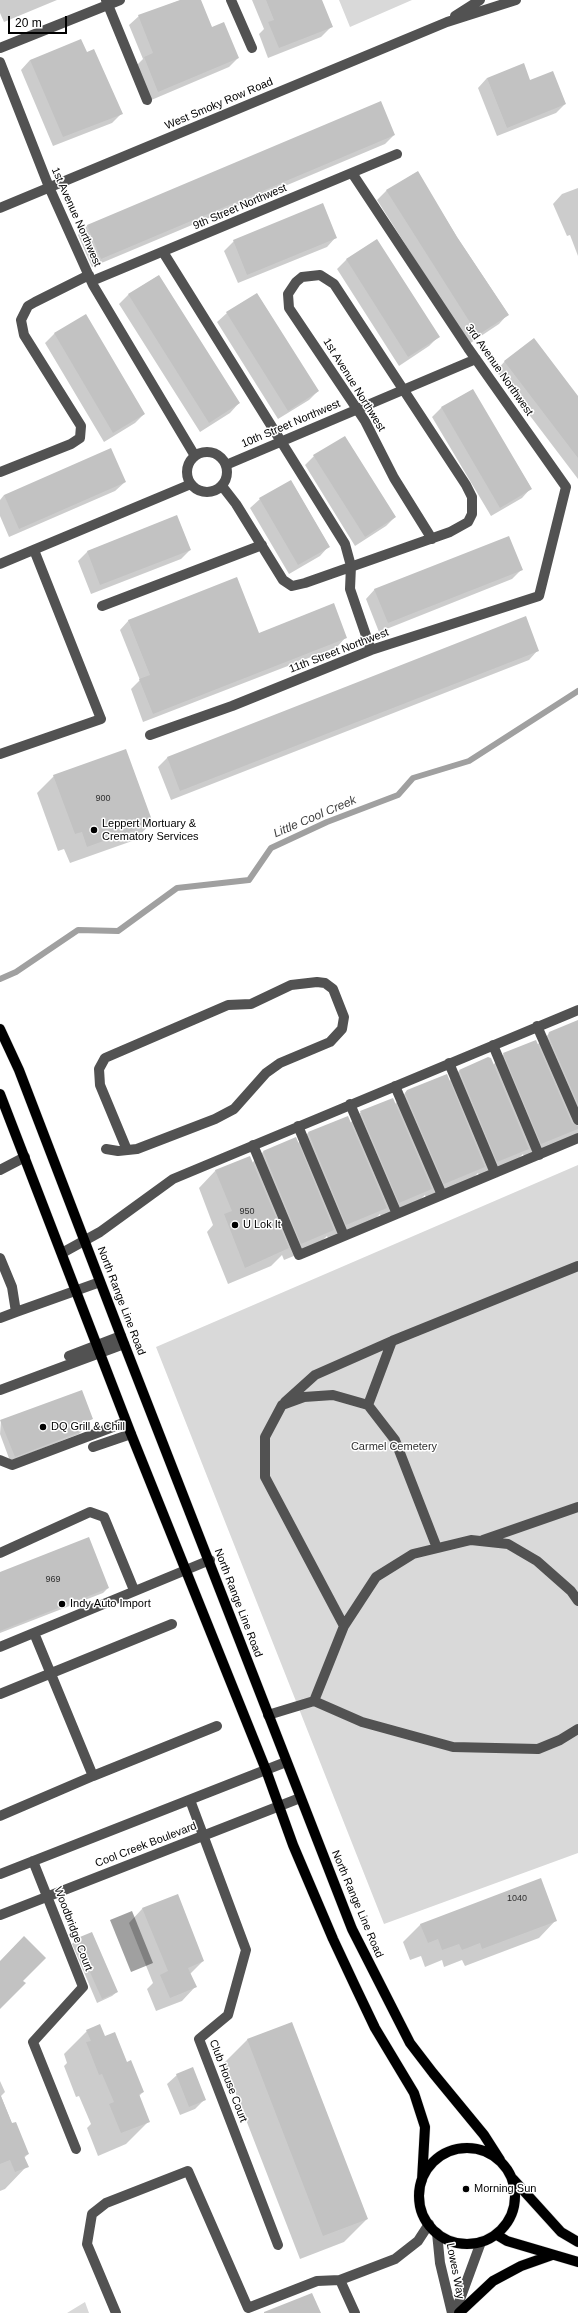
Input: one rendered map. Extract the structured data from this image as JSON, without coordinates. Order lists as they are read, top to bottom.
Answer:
{
  "streets": {
    "main road": ["North Range Line Road"],
    "street": [
      "West Smoky Row Road",
      "9th Street Northwest",
      "1st Avenue Northwest",
      "3rd Avenue Northwest",
      "10th Street Northwest",
      "11th Street Northwest",
      "Cool Creek Boulevard",
      "Woodbridge Court",
      "Club House Court",
      "Lowes Way"
    ]
  },
  "crossings": [
    ["West Smoky Row Road", "1st Avenue Northwest"],
    ["9th Street Northwest", "1st Avenue Northwest"],
    ["9th Street Northwest", "3rd Avenue Northwest"],
    ["1st Avenue Northwest", "10th Street Northwest"],
    ["3rd Avenue Northwest", "10th Street Northwest"],
    ["3rd Avenue Northwest", "11th Street Northwest"],
    ["North Range Line Road", "Cool Creek Boulevard"],
    ["North Range Line Road", "Lowes Way"],
    ["Cool Creek Boulevard", "Woodbridge Court"],
    ["Cool Creek Boulevard", "Club House Court"]
  ],
  "water": ["Little Cool Creek"],
  "parks": ["Carmel Cemetery"],
  "places": [
    "Leppert Mortuary & Crematory Services",
    "U Lok It",
    "DQ Grill & Chill",
    "Indy Auto Import",
    "Morning Sun"
  ],
  "house_numbers": [
    "900",
    "950",
    "969",
    "1040"
  ],
  "scale_bar": "20 m"
}
